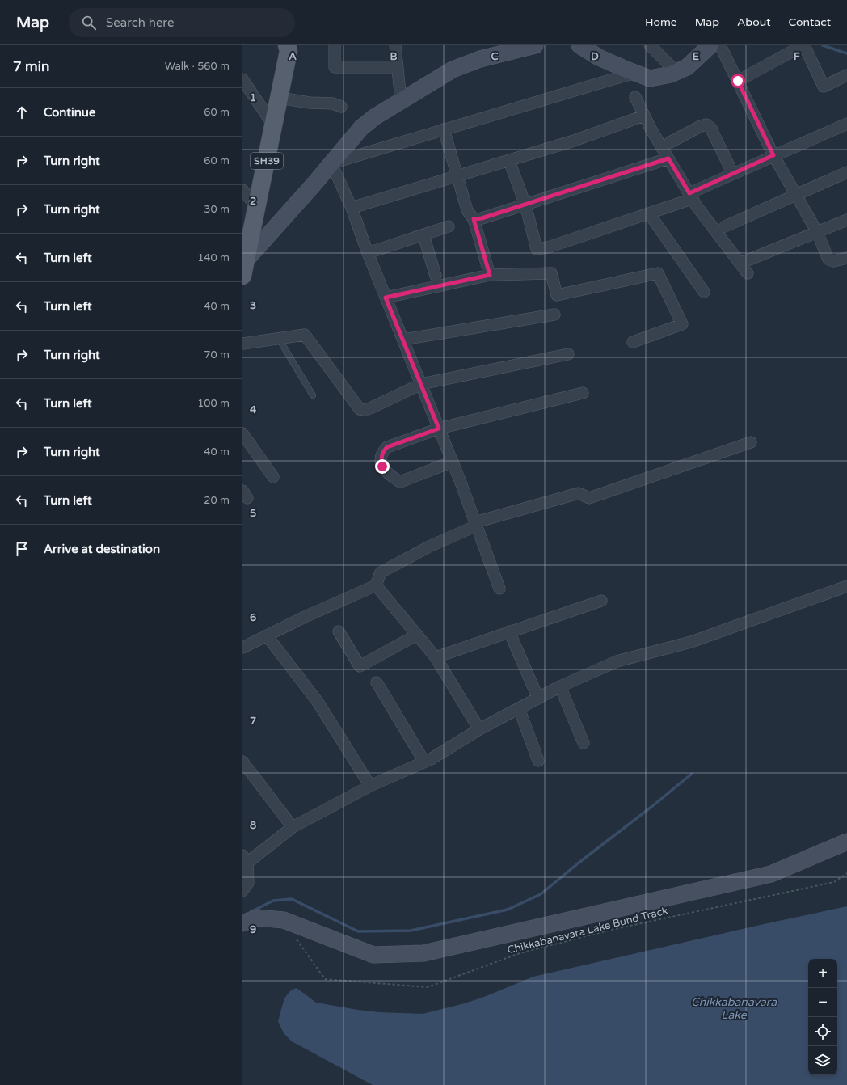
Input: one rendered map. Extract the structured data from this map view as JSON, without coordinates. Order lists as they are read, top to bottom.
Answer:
{
  "streets": {
    "path": ["Chikkabanavara Lake Bund Track"]
  },
  "water": ["Chikkabanavara Lake"],
  "page": {
    "header": "Map",
    "search": "Search here",
    "nav": [
      "Home",
      "Map",
      "About",
      "Contact"
    ],
    "heading": ["7 min", "Walk · 560 m"],
    "list": [
      ["Continue", "60 m"],
      ["Turn right", "60 m"],
      ["Turn right", "30 m"],
      ["Turn left", "140 m"],
      ["Turn left", "40 m"],
      ["Turn right", "70 m"],
      ["Turn left", "100 m"],
      ["Turn right", "40 m"],
      ["Turn left", "20 m"],
      "Arrive at destination"
    ],
    "map_buttons": ["+", "−"]
  },
  "grid": {
    "columns": [
      "A",
      "B",
      "C",
      "D",
      "E",
      "F"
    ],
    "rows": [
      "1",
      "2",
      "3",
      "4",
      "5",
      "6",
      "7",
      "8",
      "9"
    ]
  }
}
